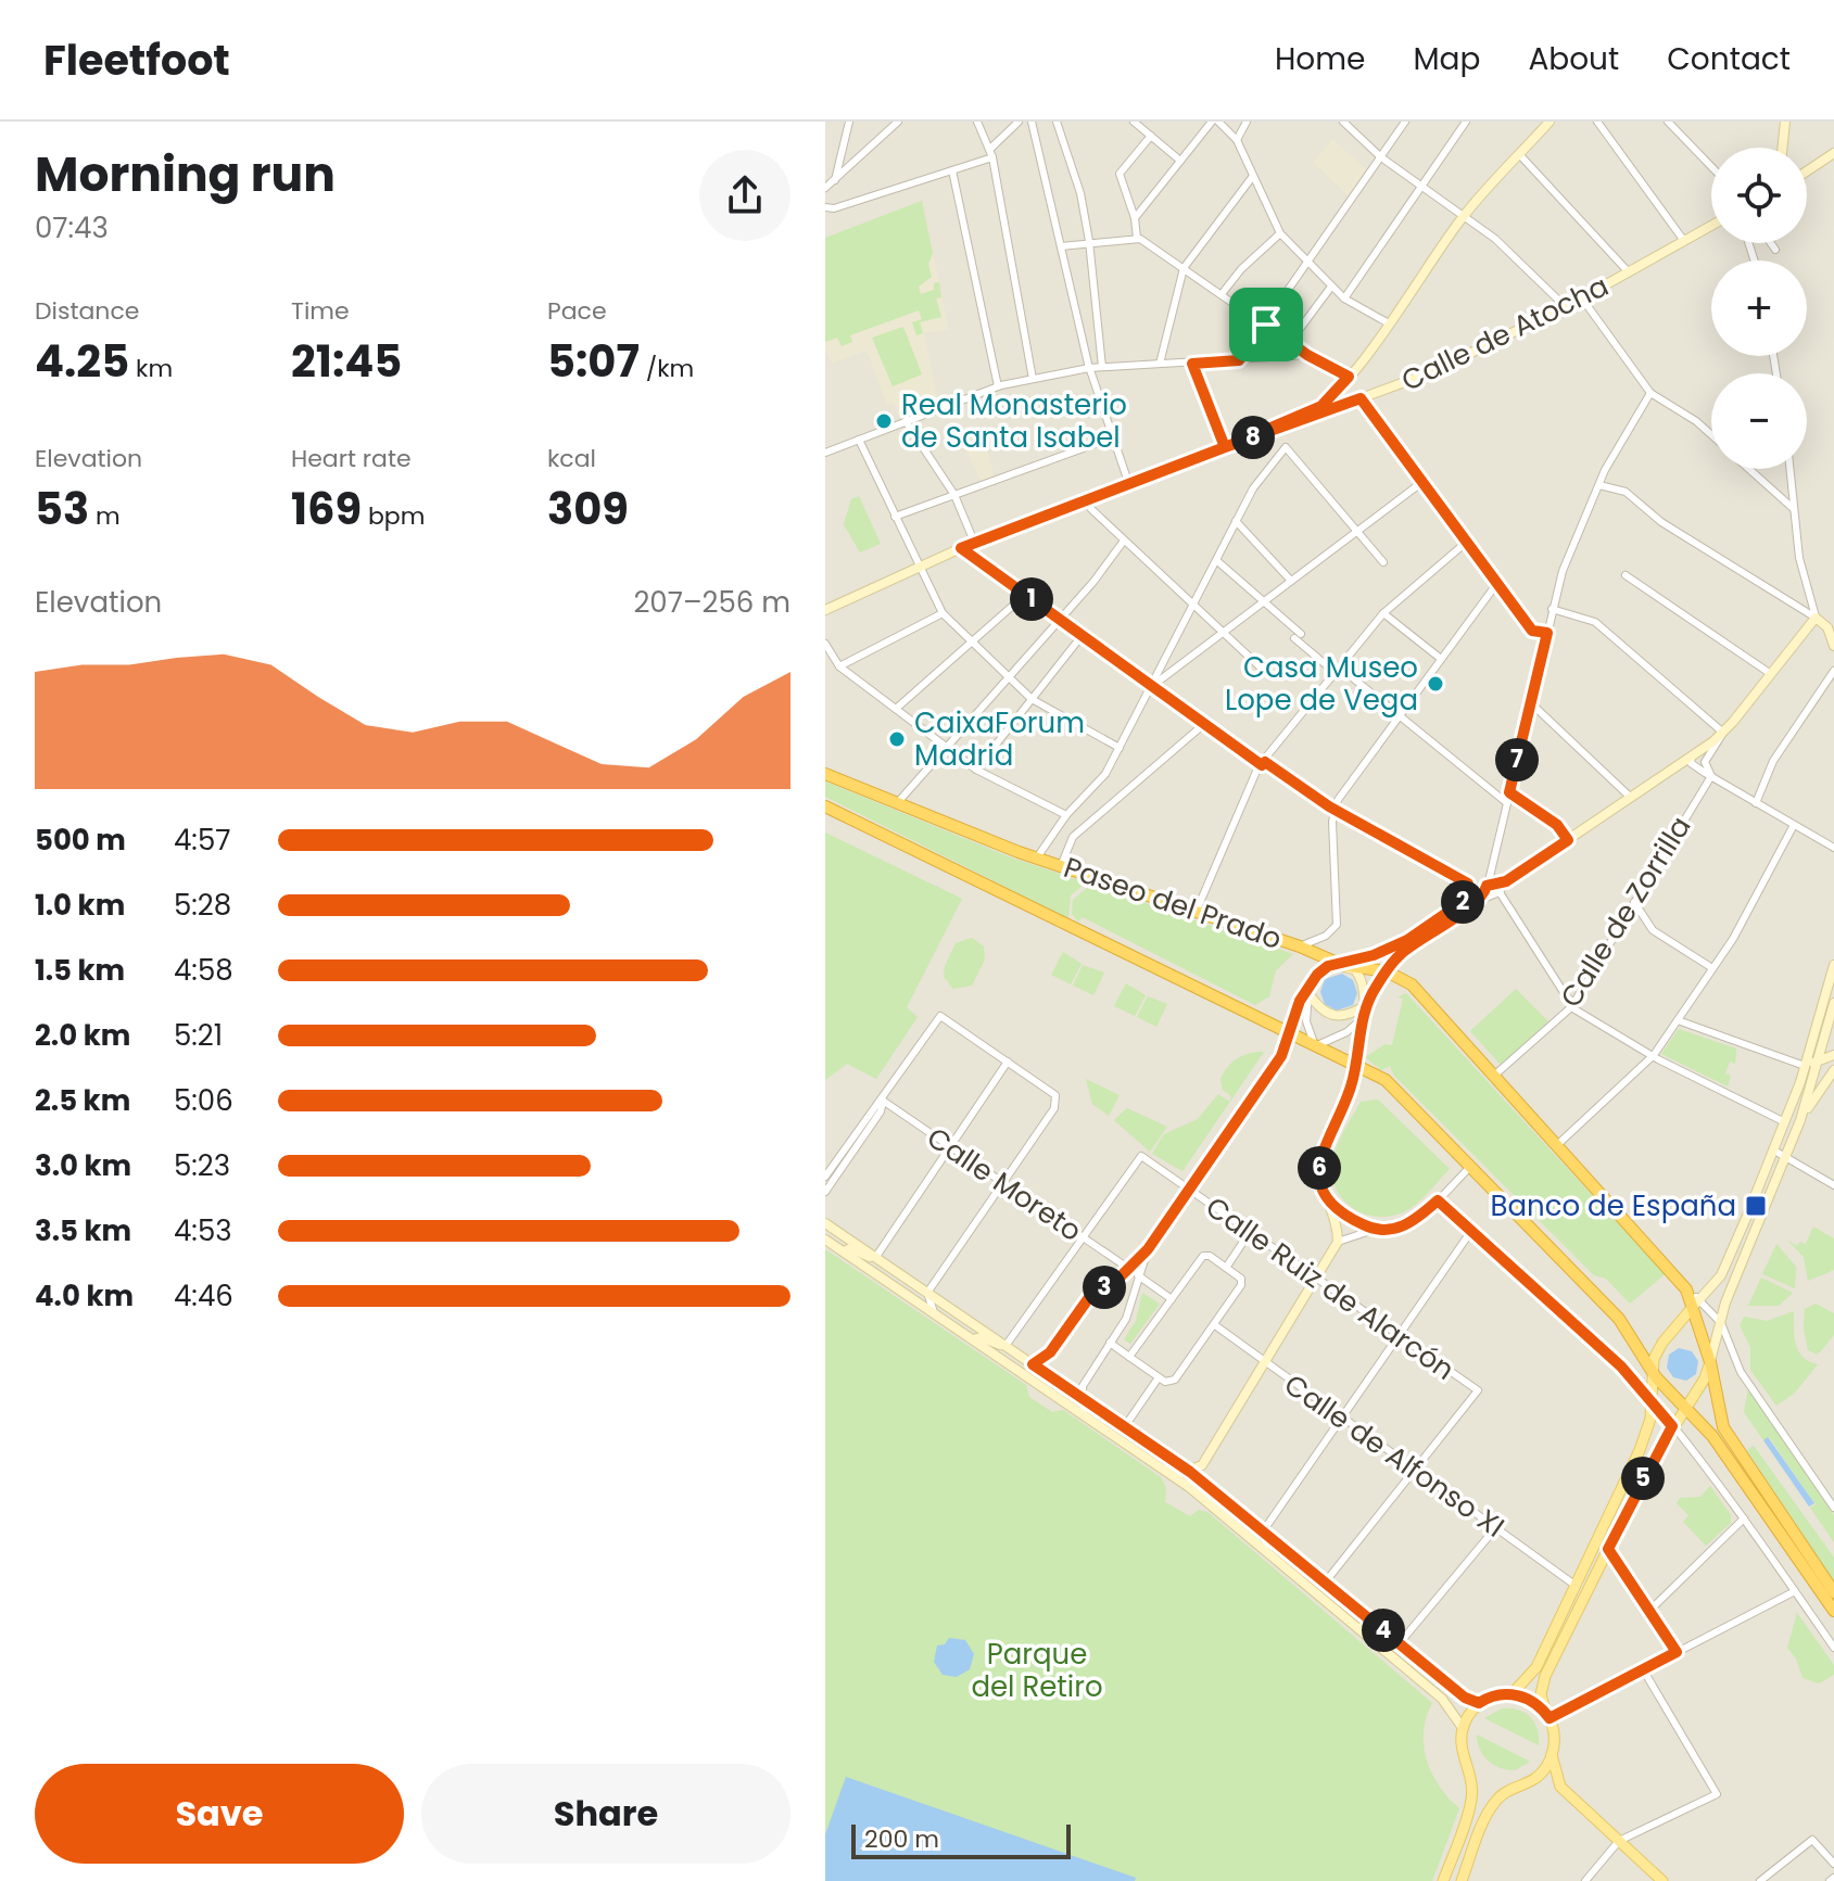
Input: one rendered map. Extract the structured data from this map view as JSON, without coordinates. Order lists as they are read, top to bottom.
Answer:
{
  "streets": {
    "highway": ["Paseo del Prado"],
    "street": [
      "Calle de Atocha",
      "Calle de Zorrilla",
      "Calle Moreto",
      "Calle Ruiz de Alarcón",
      "Calle de Alfonso XI"
    ]
  },
  "crossings": [
    ["Paseo del Prado", "Calle de Zorrilla"],
    ["Calle Moreto", "Calle Ruiz de Alarcón"],
    ["Calle Ruiz de Alarcón", "Calle de Alfonso XI"]
  ],
  "parks": ["Parque del Retiro"],
  "places": {
    "other": ["Real Monasterio de Santa Isabel", "Casa Museo Lope de Vega", "CaixaForum Madrid"],
    "transit": ["Banco de España"]
  },
  "scale_bar": "200 m",
  "page": {
    "header": "Fleetfoot",
    "nav": [
      "Home",
      "Map",
      "About",
      "Contact"
    ],
    "heading": ["Morning run", "07:43"],
    "map_buttons": ["+", "−"],
    "stats": [
      ["Distance", "4.25 km"],
      ["Time", "21:45"],
      ["Pace", "5:07 /km"],
      ["Elevation", "53 m"],
      ["Heart rate", "169 bpm"],
      ["kcal", "309"]
    ],
    "pins": [
      "8",
      "1",
      "7",
      "2",
      "6",
      "3",
      "5",
      "4"
    ],
    "chart": ["Elevation", "207–256 m"],
    "list": [
      {
        "name": "500 m",
        "note": "4:57"
      },
      {
        "name": "1.0 km",
        "note": "5:28"
      },
      {
        "name": "1.5 km",
        "note": "4:58"
      },
      {
        "name": "2.0 km",
        "note": "5:21"
      },
      {
        "name": "2.5 km",
        "note": "5:06"
      },
      {
        "name": "3.0 km",
        "note": "5:23"
      },
      {
        "name": "3.5 km",
        "note": "4:53"
      },
      {
        "name": "4.0 km",
        "note": "4:46"
      }
    ],
    "buttons": ["Save", "Share"],
    "scale": "200 m"
  }
}
